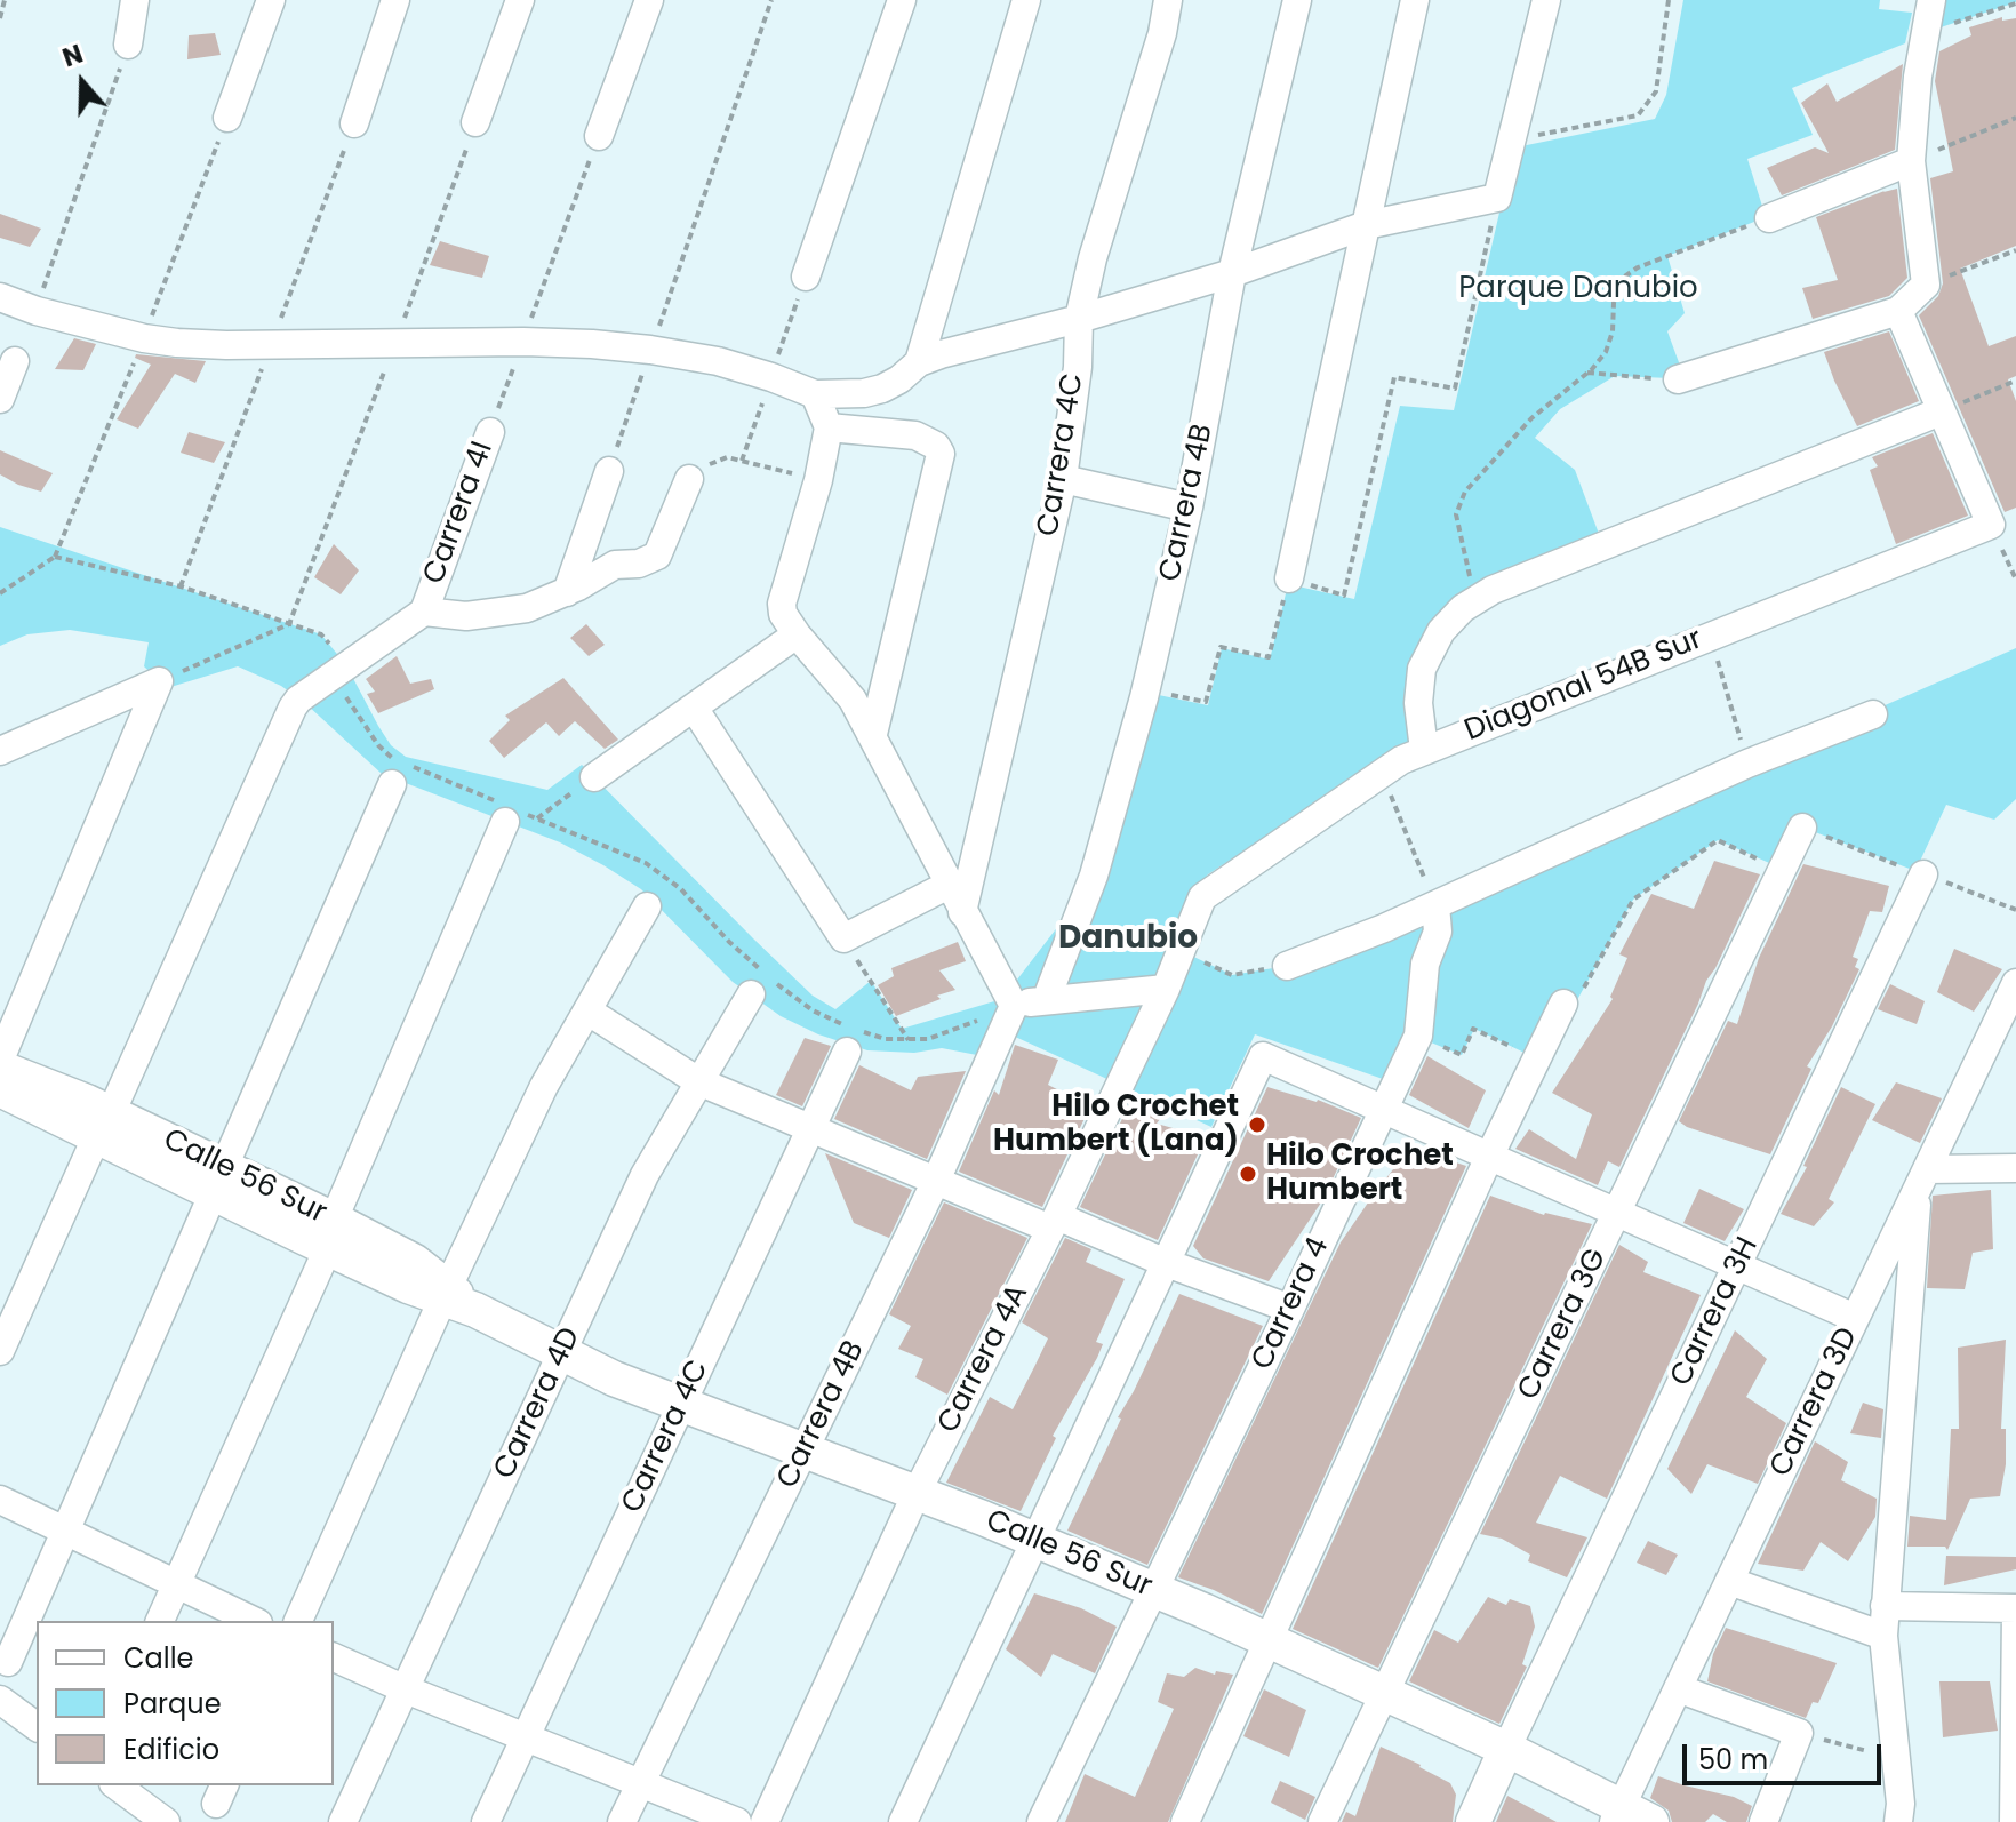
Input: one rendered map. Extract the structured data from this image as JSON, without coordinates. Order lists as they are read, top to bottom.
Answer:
{
  "streets": {
    "street": [
      "Carrera 4C",
      "Carrera 4B",
      "Carrera 4I",
      "Diagonal 54B Sur",
      "Calle 56 Sur",
      "Carrera 4",
      "Carrera 3H",
      "Carrera 3G",
      "Carrera 4A",
      "Carrera 3D",
      "Carrera 4D"
    ]
  },
  "crossings": [
    ["Carrera 4C", "Calle 56 Sur"],
    ["Carrera 4B", "Calle 56 Sur"],
    ["Carrera 4I", "Calle 56 Sur"],
    ["Diagonal 54B Sur", "Carrera 4A"],
    ["Calle 56 Sur", "Carrera 4"],
    ["Calle 56 Sur", "Carrera 3H"],
    ["Calle 56 Sur", "Carrera 3G"],
    ["Calle 56 Sur", "Carrera 4A"],
    ["Calle 56 Sur", "Carrera 3D"],
    ["Calle 56 Sur", "Carrera 4D"]
  ],
  "districts": ["Danubio"],
  "parks": ["Parque Danubio"],
  "places": ["Hilo Crochet Humbert (Lana)", "Hilo Crochet Humbert"],
  "legend": ["Calle", "Parque", "Edificio"],
  "scale_bar": "50 m",
  "north": "top"
}
